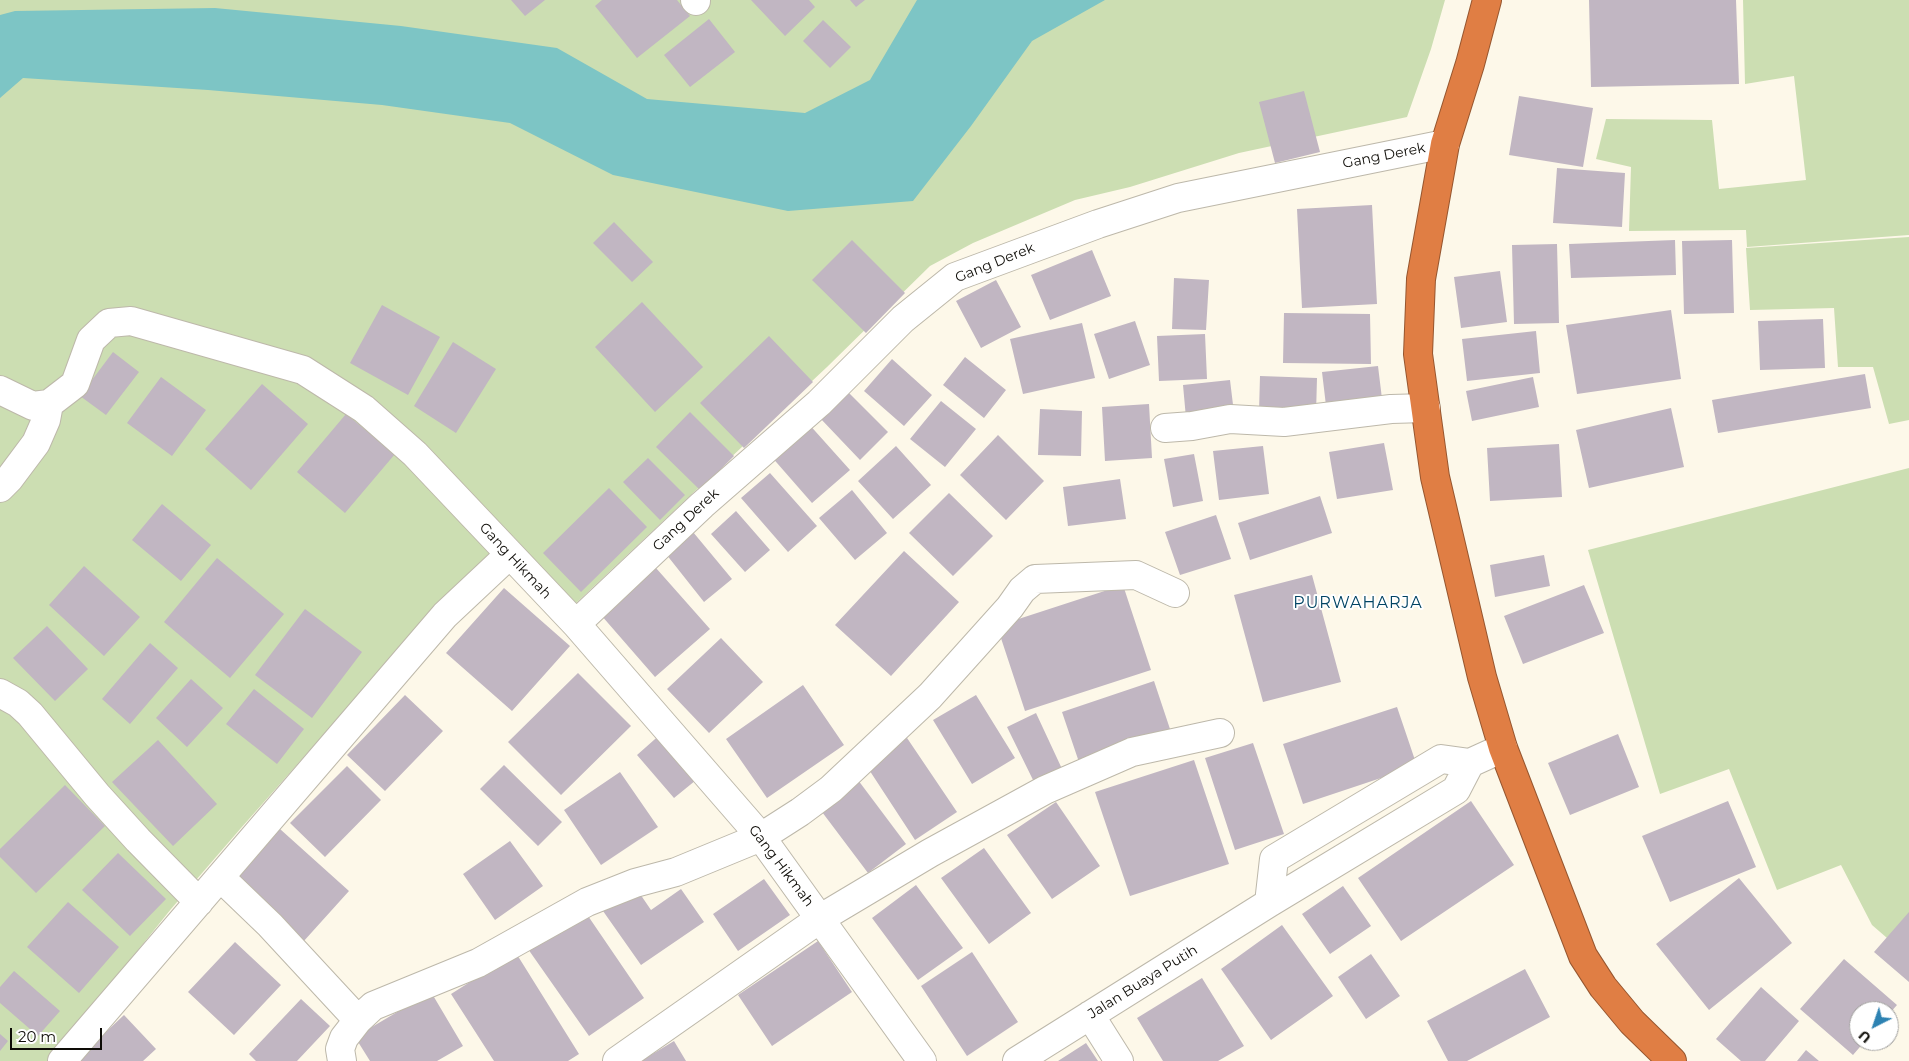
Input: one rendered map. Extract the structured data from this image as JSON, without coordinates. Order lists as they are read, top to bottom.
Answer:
{
  "streets": {
    "street": ["Gang Derek", "Gang Hikmah", "Jalan Buaya Putih"]
  },
  "crossings": [
    ["Gang Derek", "Gang Hikmah"]
  ],
  "districts": ["PURWAHARJA"],
  "scale_bar": "20 m",
  "north": "bottom left"
}
